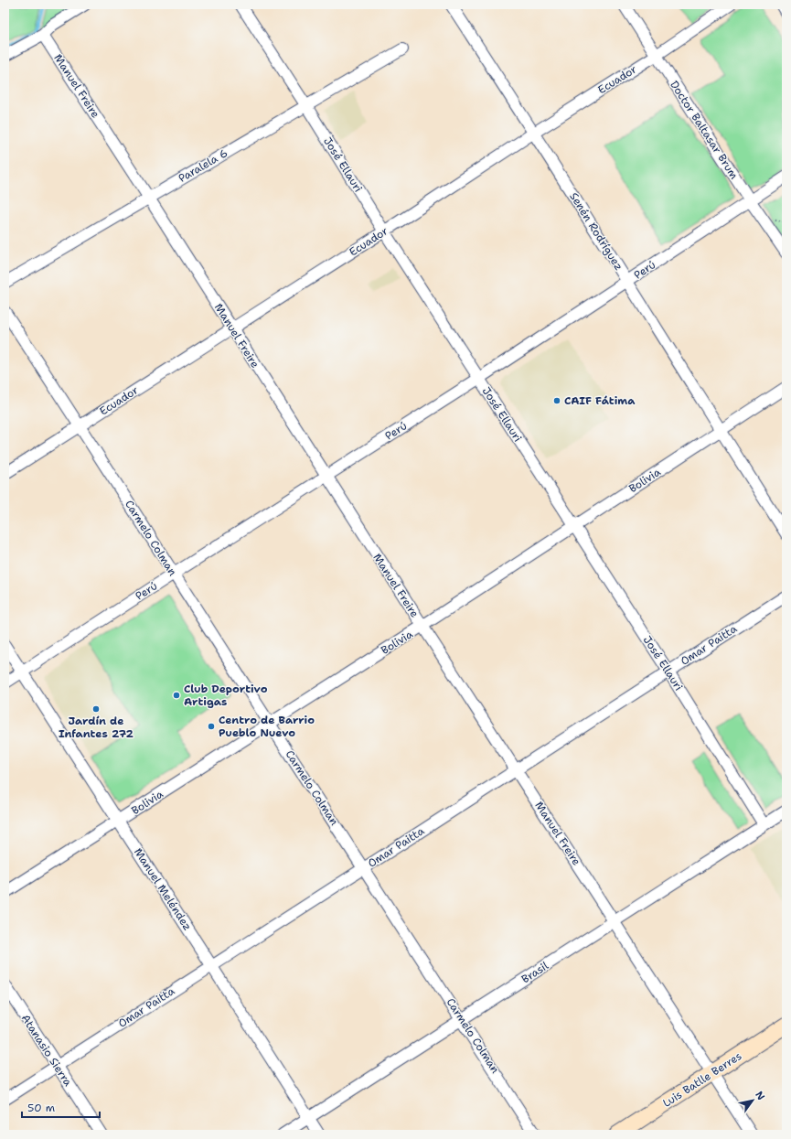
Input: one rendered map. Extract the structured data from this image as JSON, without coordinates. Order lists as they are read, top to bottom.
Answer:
{
  "streets": {
    "street": [
      "Ecuador",
      "Manuel Freire",
      "Doctor Baltasar Brum",
      "José Ellauri",
      "Paralela 6",
      "Senén Rodríguez",
      "Perú",
      "Bolivia",
      "Carmelo Colman",
      "Omar Paitta",
      "Manuel Meléndez",
      "Brasil",
      "Atanasio Sierra",
      "Luis Batlle Berres"
    ]
  },
  "crossings": [
    ["Ecuador", "Manuel Freire"],
    ["Ecuador", "Doctor Baltasar Brum"],
    ["Ecuador", "José Ellauri"],
    ["Ecuador", "Senén Rodríguez"],
    ["Ecuador", "Carmelo Colman"],
    ["Manuel Freire", "Paralela 6"],
    ["Manuel Freire", "Perú"],
    ["Manuel Freire", "Bolivia"],
    ["Manuel Freire", "Omar Paitta"],
    ["Manuel Freire", "Brasil"],
    ["Manuel Freire", "Luis Batlle Berres"],
    ["Doctor Baltasar Brum", "Perú"],
    ["José Ellauri", "Paralela 6"],
    ["José Ellauri", "Perú"],
    ["José Ellauri", "Bolivia"],
    ["José Ellauri", "Omar Paitta"],
    ["José Ellauri", "Brasil"],
    ["Senén Rodríguez", "Perú"],
    ["Senén Rodríguez", "Bolivia"],
    ["Perú", "Carmelo Colman"],
    ["Perú", "Manuel Meléndez"],
    ["Bolivia", "Carmelo Colman"],
    ["Bolivia", "Manuel Meléndez"],
    ["Carmelo Colman", "Omar Paitta"],
    ["Carmelo Colman", "Brasil"],
    ["Omar Paitta", "Manuel Meléndez"],
    ["Omar Paitta", "Atanasio Sierra"],
    ["Manuel Meléndez", "Brasil"]
  ],
  "places": [
    "CAIF Fátima",
    "Club Deportivo Artigas",
    "Jardín de Infantes 272",
    "Centro de Barrio Pueblo Nuevo"
  ],
  "scale_bar": "50 m",
  "north": "top right"
}
